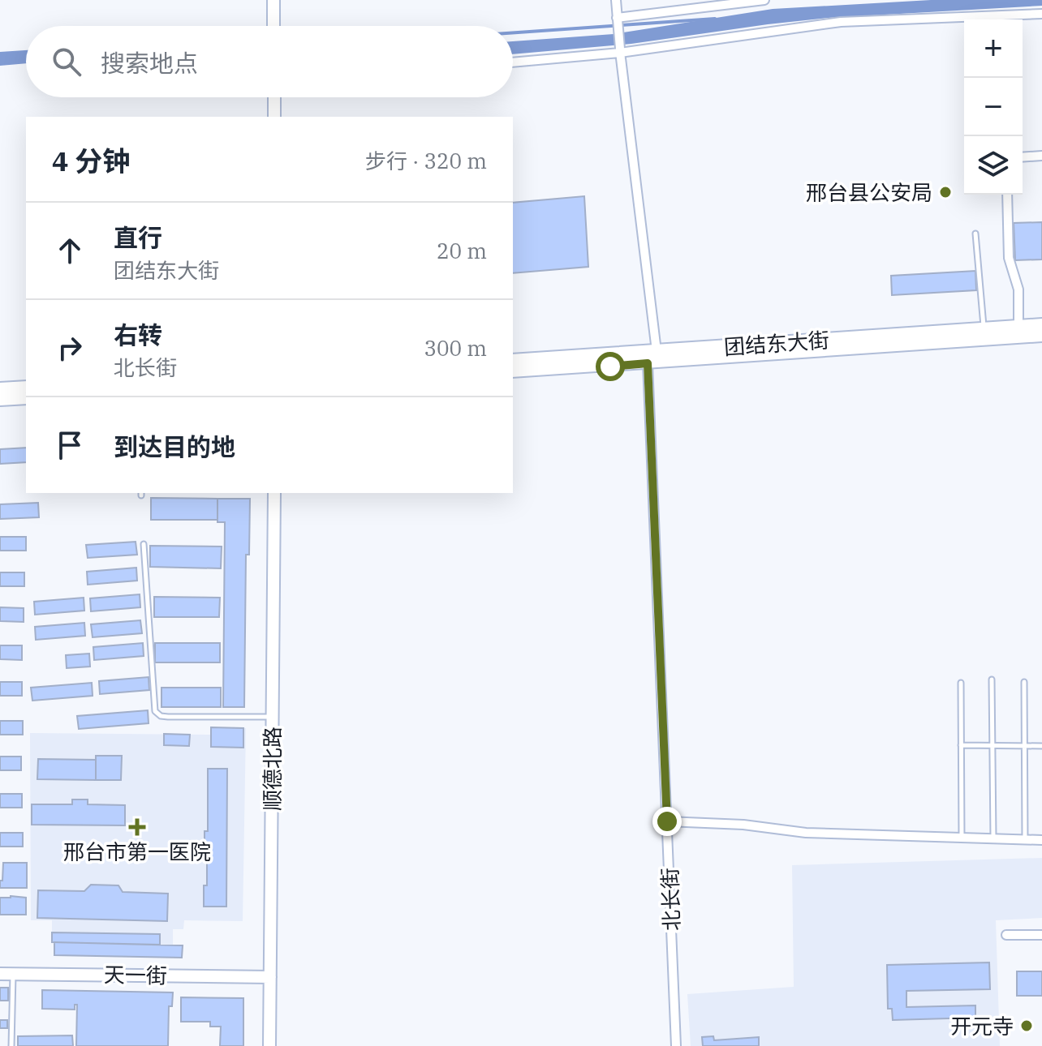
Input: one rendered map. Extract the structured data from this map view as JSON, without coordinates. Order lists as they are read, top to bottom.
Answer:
{
  "streets": {
    "main road": ["团结东大街", "顺德北路", "天一街"],
    "street": ["北长街"]
  },
  "crossings": [
    ["团结东大街", "北长街"],
    ["顺德北路", "天一街"]
  ],
  "places": {
    "other": ["邢台县公安局", "开元寺"],
    "health": ["邢台市第一医院"]
  },
  "page": {
    "map_buttons": ["+", "−"],
    "search": "搜索地点",
    "heading": ["4 分钟", "步行 · 320 m"],
    "list": [
      ["直行", "团结东大街", "20 m"],
      ["右转", "北长街", "300 m"],
      "到达目的地"
    ]
  }
}
